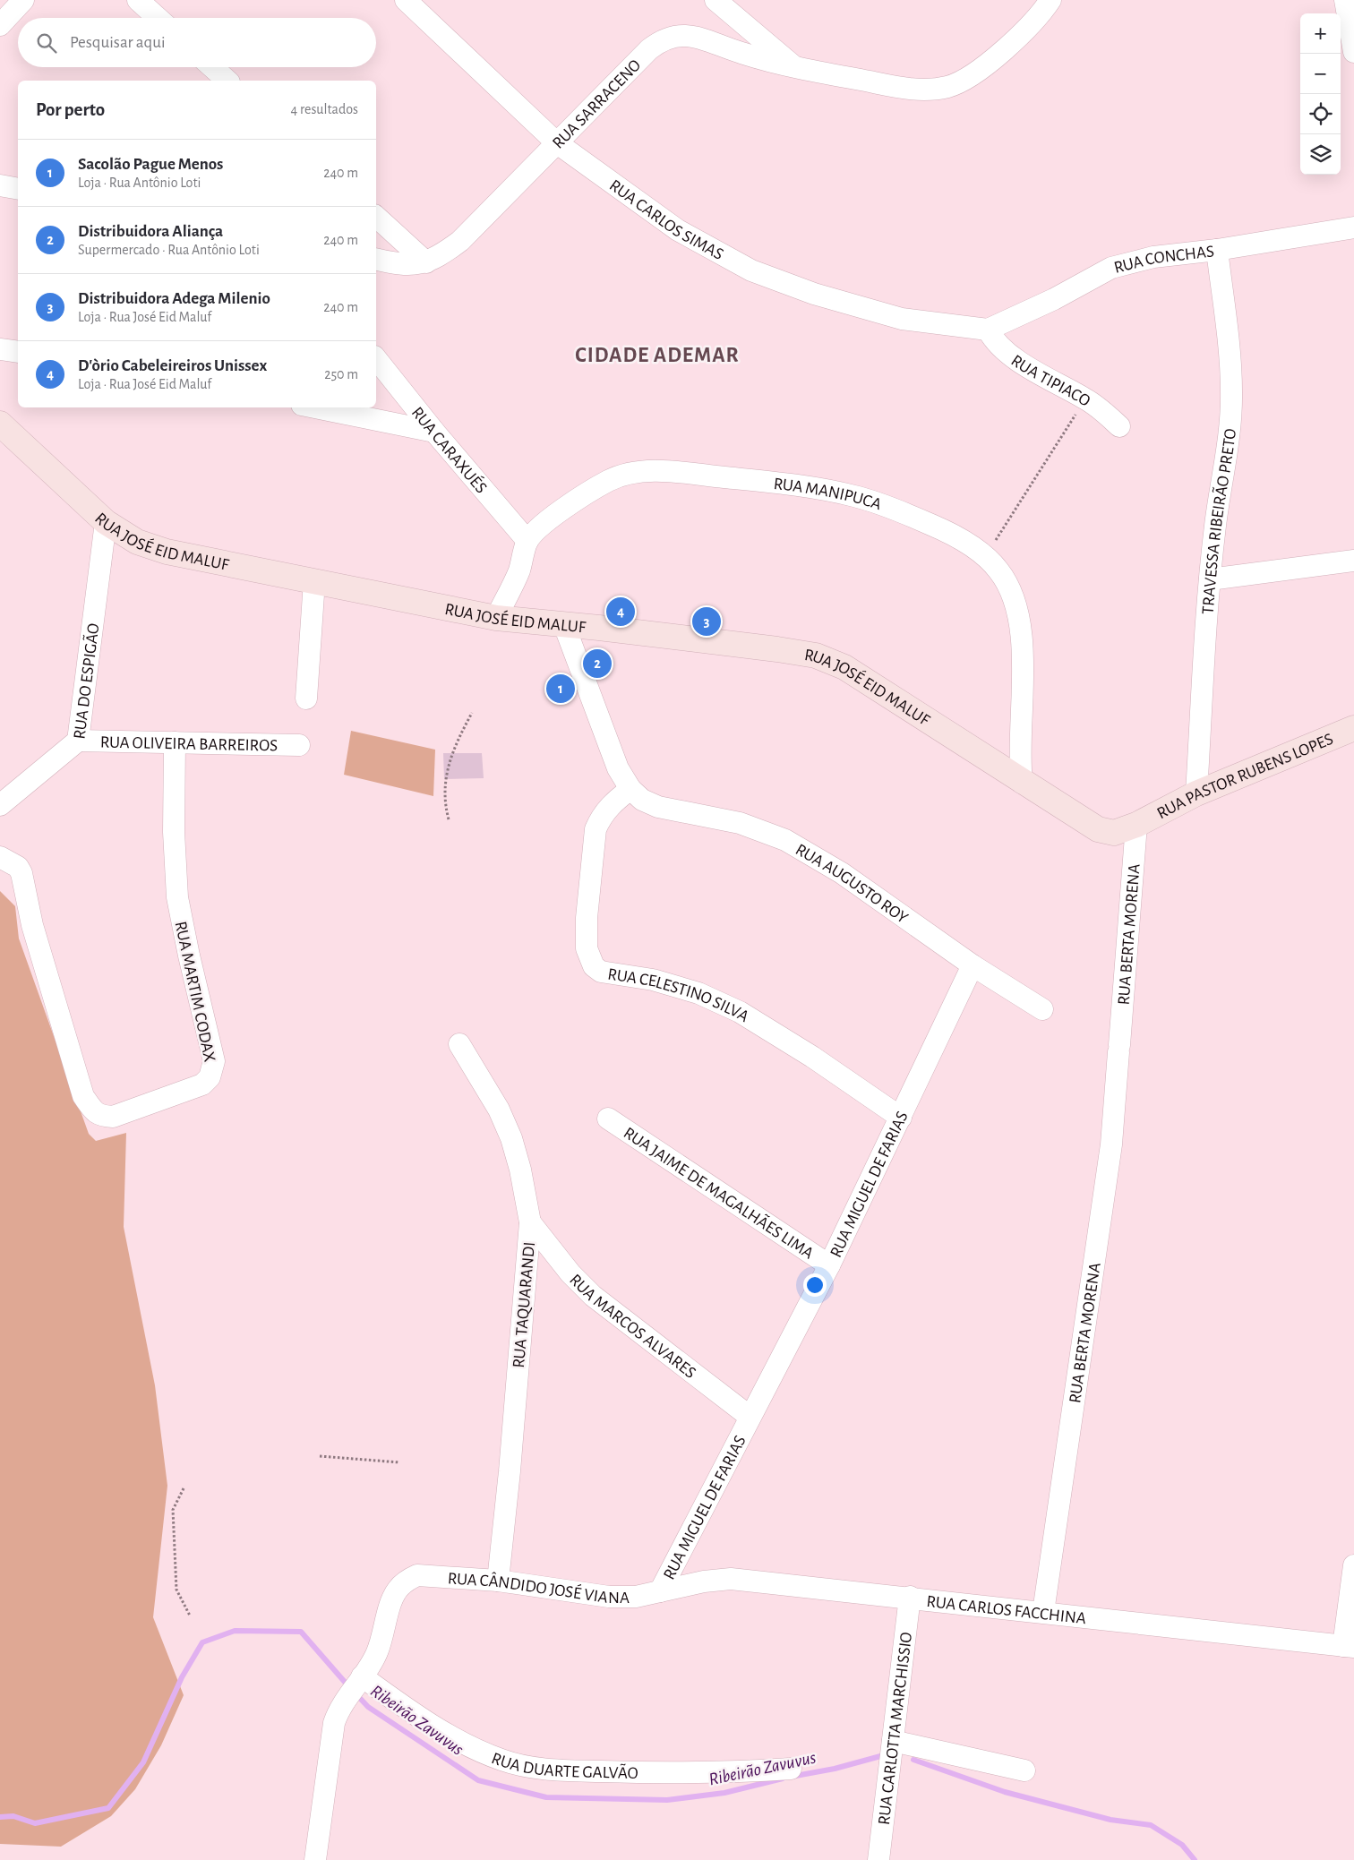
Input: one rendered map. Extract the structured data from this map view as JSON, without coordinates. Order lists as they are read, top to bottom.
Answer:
{
  "streets": {
    "street": [
      "RUA SARRACENO",
      "RUA CARLOS SIMAS",
      "RUA CONCHAS",
      "RUA TIPIACO",
      "RUA CARAXUÉS",
      "RUA MANIPUCA",
      "TRAVESSA RIBEIRÃO PRETO",
      "RUA JOSÉ EID MALUF",
      "RUA DO ESPIGÃO",
      "RUA OLIVEIRA BARREIROS",
      "RUA PASTOR RUBENS LOPES",
      "RUA AUGUSTO ROY",
      "RUA BERTA MORENA",
      "RUA MARTIM CODAX",
      "RUA CELESTINO SILVA",
      "RUA MIGUEL DE FARIAS",
      "RUA JAIME DE MAGALHÃES LIMA",
      "RUA TAQUARANDI",
      "RUA MARCOS ALVARES",
      "RUA CÂNDIDO JOSÉ VIANA",
      "RUA CARLOS FACCHINA",
      "RUA CARLOTTA MARCHISSIO",
      "RUA DUARTE GALVÃO"
    ]
  },
  "crossings": [
    ["RUA SARRACENO", "RUA CARLOS SIMAS"],
    ["RUA CARLOS SIMAS", "RUA CONCHAS"],
    ["RUA CARLOS SIMAS", "RUA TIPIACO"],
    ["RUA CONCHAS", "RUA TIPIACO"],
    ["RUA CONCHAS", "TRAVESSA RIBEIRÃO PRETO"],
    ["RUA CARAXUÉS", "RUA MANIPUCA"],
    ["RUA MANIPUCA", "RUA JOSÉ EID MALUF"],
    ["TRAVESSA RIBEIRÃO PRETO", "RUA PASTOR RUBENS LOPES"],
    ["RUA JOSÉ EID MALUF", "RUA DO ESPIGÃO"],
    ["RUA JOSÉ EID MALUF", "RUA PASTOR RUBENS LOPES"],
    ["RUA JOSÉ EID MALUF", "RUA BERTA MORENA"],
    ["RUA DO ESPIGÃO", "RUA OLIVEIRA BARREIROS"],
    ["RUA OLIVEIRA BARREIROS", "RUA MARTIM CODAX"],
    ["RUA PASTOR RUBENS LOPES", "RUA BERTA MORENA"],
    ["RUA AUGUSTO ROY", "RUA CELESTINO SILVA"],
    ["RUA AUGUSTO ROY", "RUA MIGUEL DE FARIAS"],
    ["RUA BERTA MORENA", "RUA CARLOS FACCHINA"],
    ["RUA CELESTINO SILVA", "RUA MIGUEL DE FARIAS"],
    ["RUA MIGUEL DE FARIAS", "RUA JAIME DE MAGALHÃES LIMA"],
    ["RUA MIGUEL DE FARIAS", "RUA MARCOS ALVARES"],
    ["RUA MIGUEL DE FARIAS", "RUA CÂNDIDO JOSÉ VIANA"],
    ["RUA MIGUEL DE FARIAS", "RUA CARLOS FACCHINA"],
    ["RUA TAQUARANDI", "RUA MARCOS ALVARES"],
    ["RUA TAQUARANDI", "RUA CÂNDIDO JOSÉ VIANA"],
    ["RUA CÂNDIDO JOSÉ VIANA", "RUA CARLOS FACCHINA"],
    ["RUA CÂNDIDO JOSÉ VIANA", "RUA DUARTE GALVÃO"],
    ["RUA CARLOS FACCHINA", "RUA CARLOTTA MARCHISSIO"]
  ],
  "districts": ["CIDADE ADEMAR"],
  "water": ["Ribeirão Zavuvus"],
  "page": {
    "map_buttons": ["+", "−"],
    "search": "Pesquisar aqui",
    "heading": ["Por perto", "4 resultados"],
    "list": [
      {
        "mark": "1",
        "name": "Sacolão Pague Menos",
        "note": "Loja · Rua Antônio Loti",
        "value": "240 m"
      },
      {
        "mark": "2",
        "name": "Distribuidora Aliança",
        "note": "Supermercado · Rua Antônio Loti",
        "value": "240 m"
      },
      {
        "mark": "3",
        "name": "Distribuidora Adega Milenio",
        "note": "Loja · Rua José Eid Maluf",
        "value": "240 m"
      },
      {
        "mark": "4",
        "name": "D'òrio Cabeleireiros Unissex",
        "note": "Loja · Rua José Eid Maluf",
        "value": "250 m"
      }
    ],
    "pins": [
      "4",
      "3",
      "2",
      "1"
    ]
  }
}
